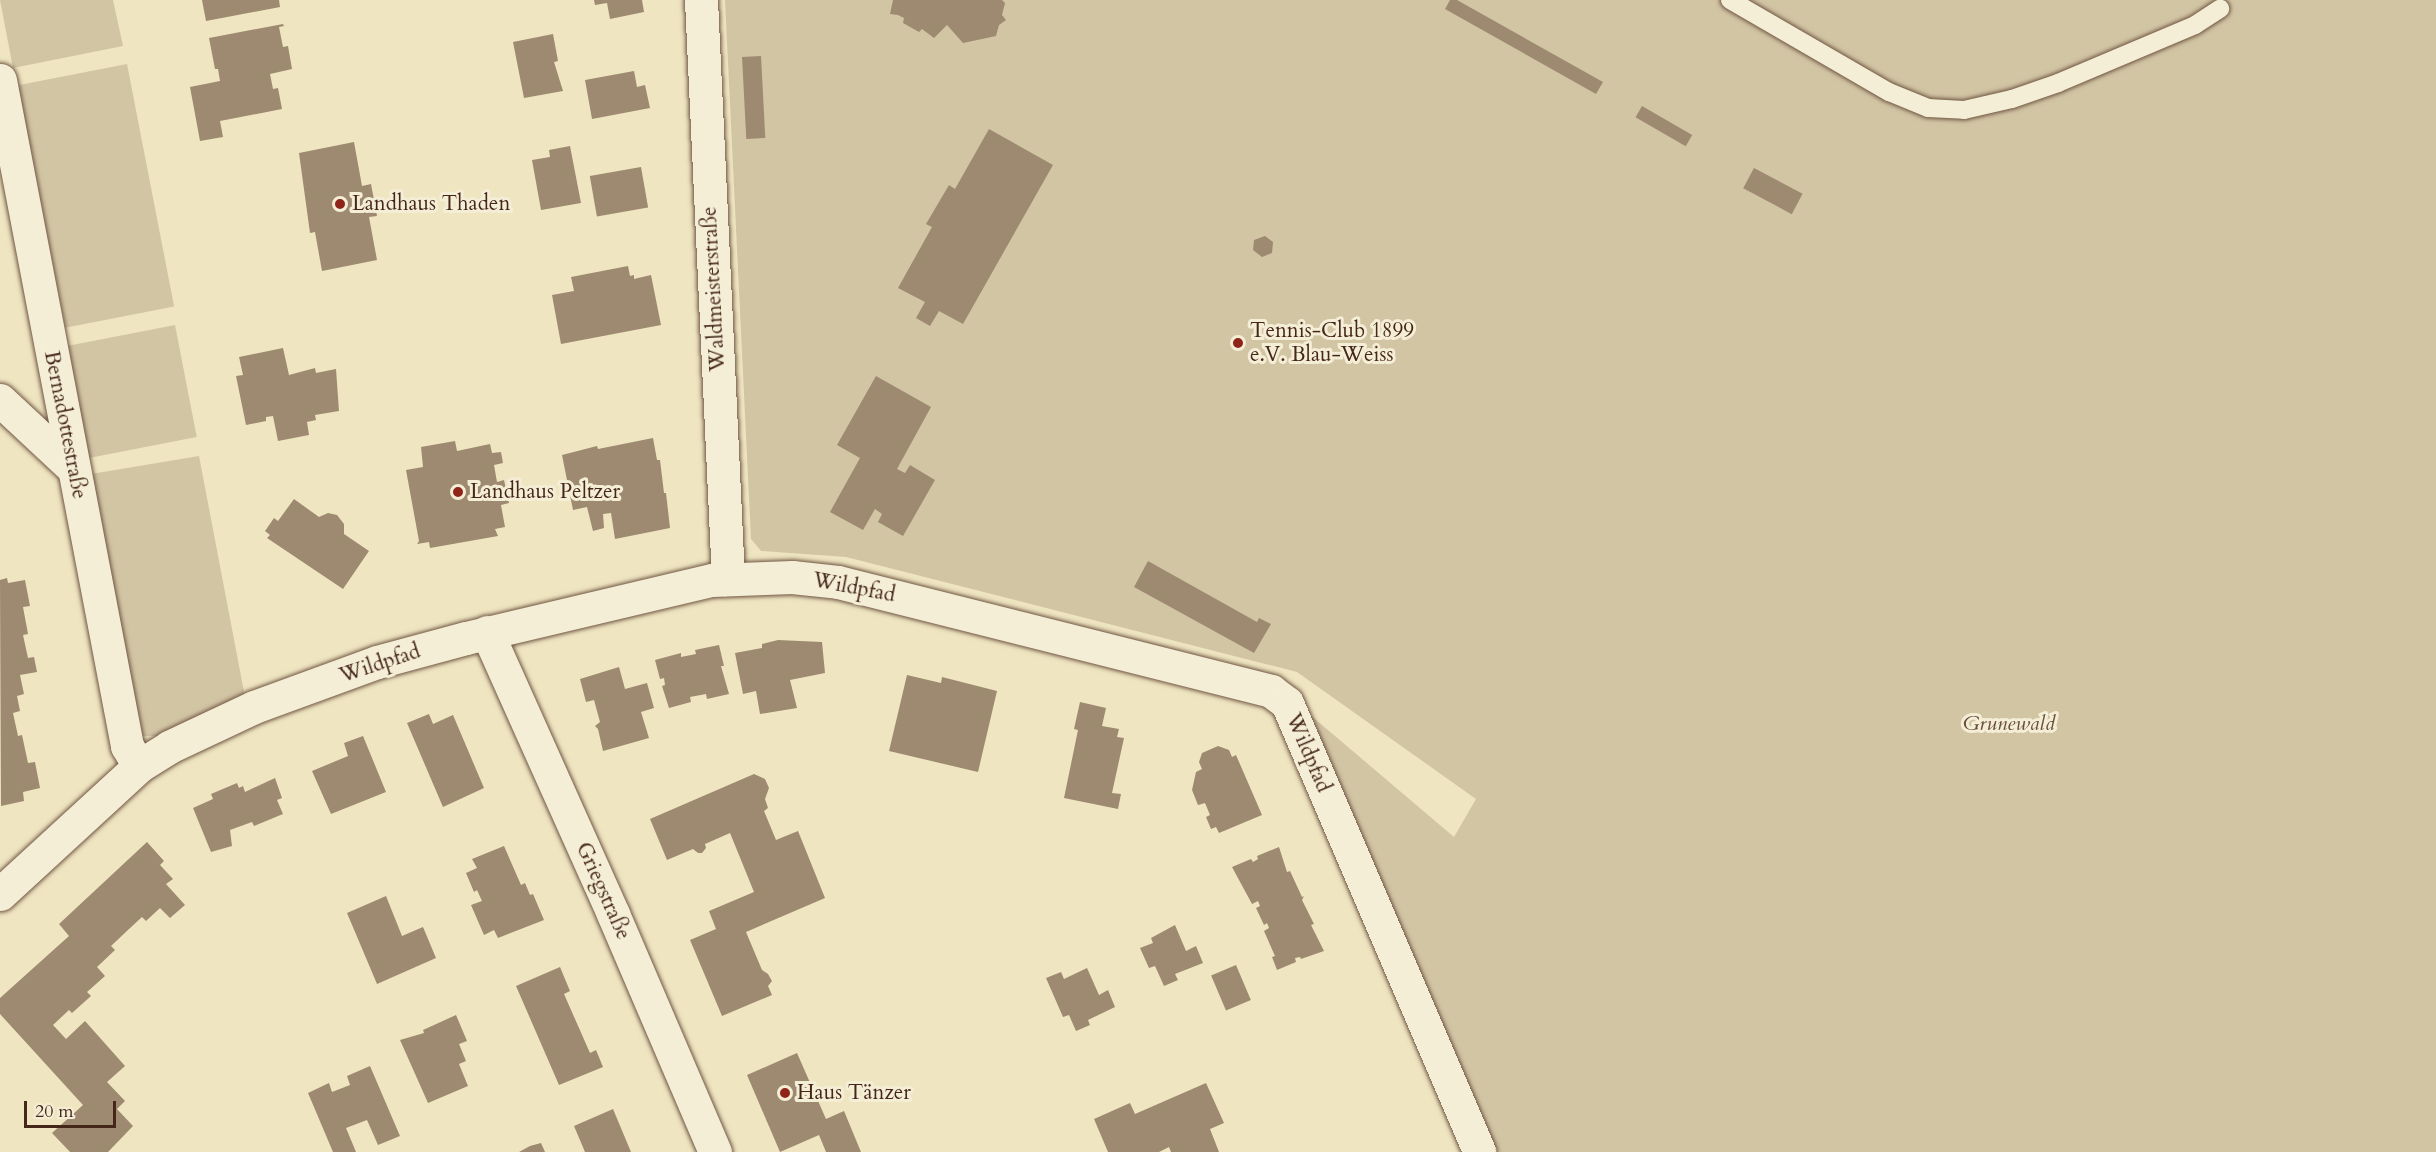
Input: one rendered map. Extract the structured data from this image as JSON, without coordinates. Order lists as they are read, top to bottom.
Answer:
{
  "streets": {
    "street": [
      "Waldmeisterstraße",
      "Bernadottestraße",
      "Wildpfad",
      "Griegstraße"
    ]
  },
  "crossings": [
    ["Waldmeisterstraße", "Wildpfad"],
    ["Bernadottestraße", "Wildpfad"],
    ["Wildpfad", "Griegstraße"]
  ],
  "parks": ["Grunewald"],
  "places": [
    "Landhaus Thaden",
    "Tennis-Club 1899 e.V. Blau-Weiss",
    "Landhaus Peltzer",
    "Haus Tänzer"
  ],
  "scale_bar": "20 m"
}
